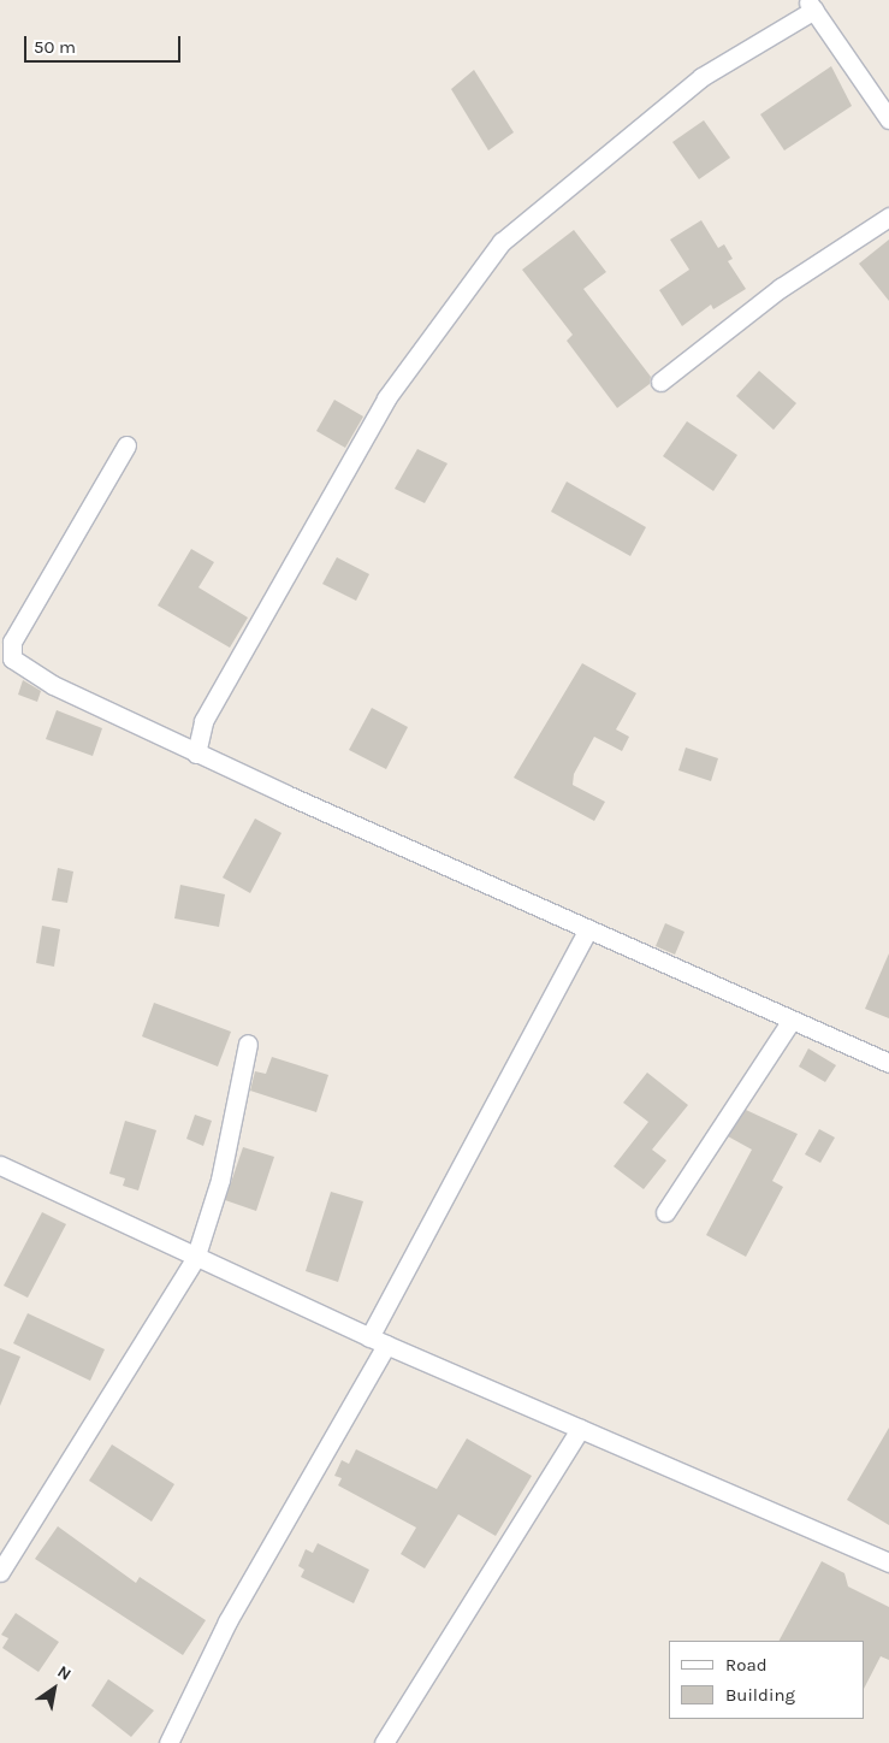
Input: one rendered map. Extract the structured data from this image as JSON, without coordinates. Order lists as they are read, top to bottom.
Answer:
{
  "legend": ["Road", "Building"],
  "scale_bar": "50 m",
  "north": "top right"
}
